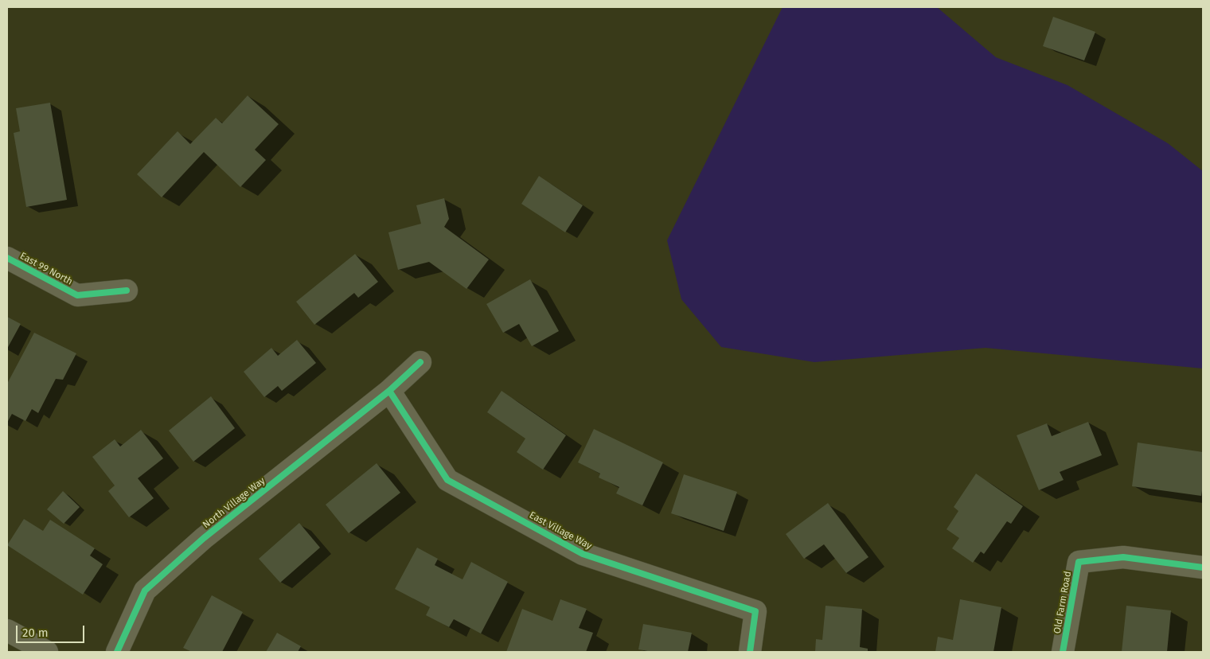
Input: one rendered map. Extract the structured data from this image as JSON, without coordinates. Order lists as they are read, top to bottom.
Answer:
{
  "streets": {
    "street": [
      "East 99 North",
      "North Village Way",
      "East Village Way",
      "Old Farm Road"
    ]
  },
  "crossings": [
    ["North Village Way", "East Village Way"]
  ],
  "scale_bar": "20 m"
}
